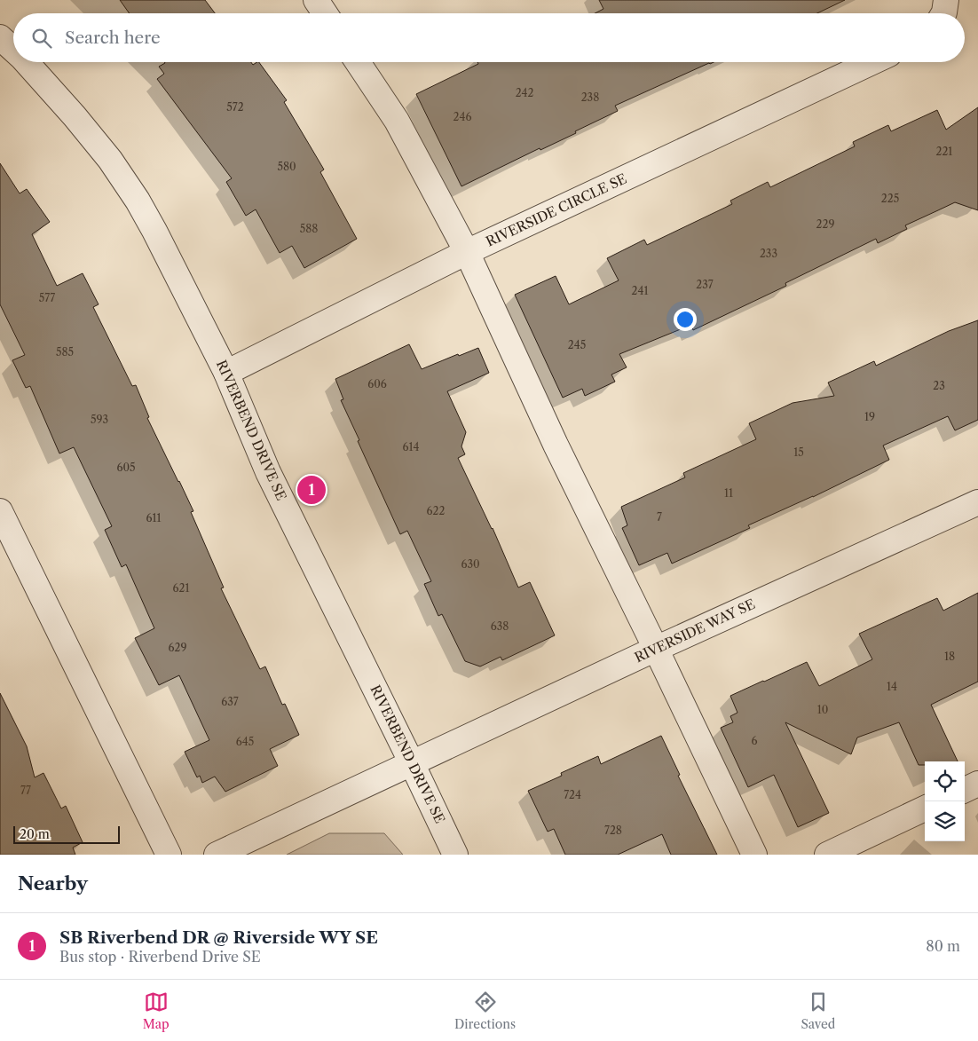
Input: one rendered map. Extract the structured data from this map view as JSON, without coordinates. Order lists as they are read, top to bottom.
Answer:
{
  "streets": {
    "street": ["RIVERSIDE CIRCLE SE", "RIVERBEND DRIVE SE", "RIVERSIDE WAY SE"]
  },
  "crossings": [
    ["RIVERSIDE CIRCLE SE", "RIVERBEND DRIVE SE"],
    ["RIVERBEND DRIVE SE", "RIVERSIDE WAY SE"]
  ],
  "house_numbers": [
    "242",
    "238",
    "572",
    "246",
    "221",
    "580",
    "225",
    "229",
    "588",
    "233",
    "237",
    "241",
    "577",
    "245",
    "585",
    "606",
    "23",
    "19",
    "593",
    "614",
    "15",
    "605",
    "11",
    "622",
    "7",
    "611",
    "630",
    "621",
    "638",
    "629",
    "18",
    "14",
    "637",
    "10",
    "6",
    "645",
    "77",
    "724",
    "728"
  ],
  "scale_bar": "20 m",
  "page": {
    "search": "Search here",
    "pins": "1",
    "scale": "20 m",
    "heading": "Nearby",
    "list": [
      {
        "mark": "1",
        "name": "SB Riverbend DR @ Riverside WY SE",
        "note": "Bus stop · Riverbend Drive SE",
        "value": "80 m"
      }
    ],
    "nav": ["Map", "Directions", "Saved"]
  }
}
